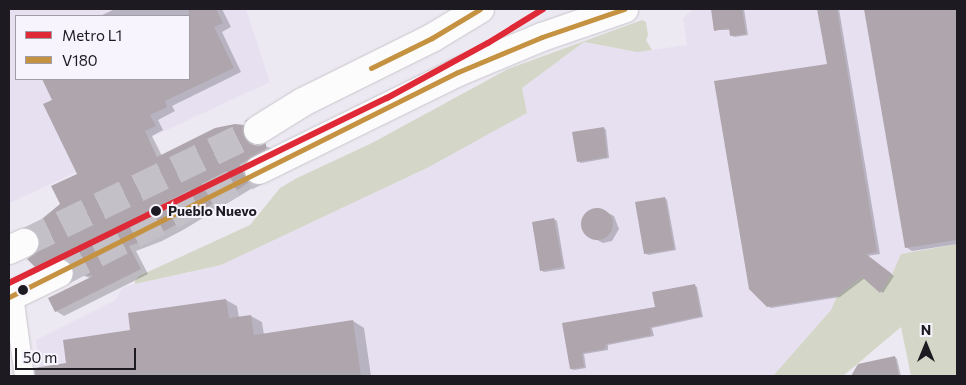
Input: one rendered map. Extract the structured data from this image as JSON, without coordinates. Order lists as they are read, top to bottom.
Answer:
{
  "places": ["Pueblo Nuevo"],
  "lines": ["metro line L1", "transit line V180"],
  "legend": ["Metro L1", "V180"],
  "scale_bar": "50 m",
  "north": "top"
}
